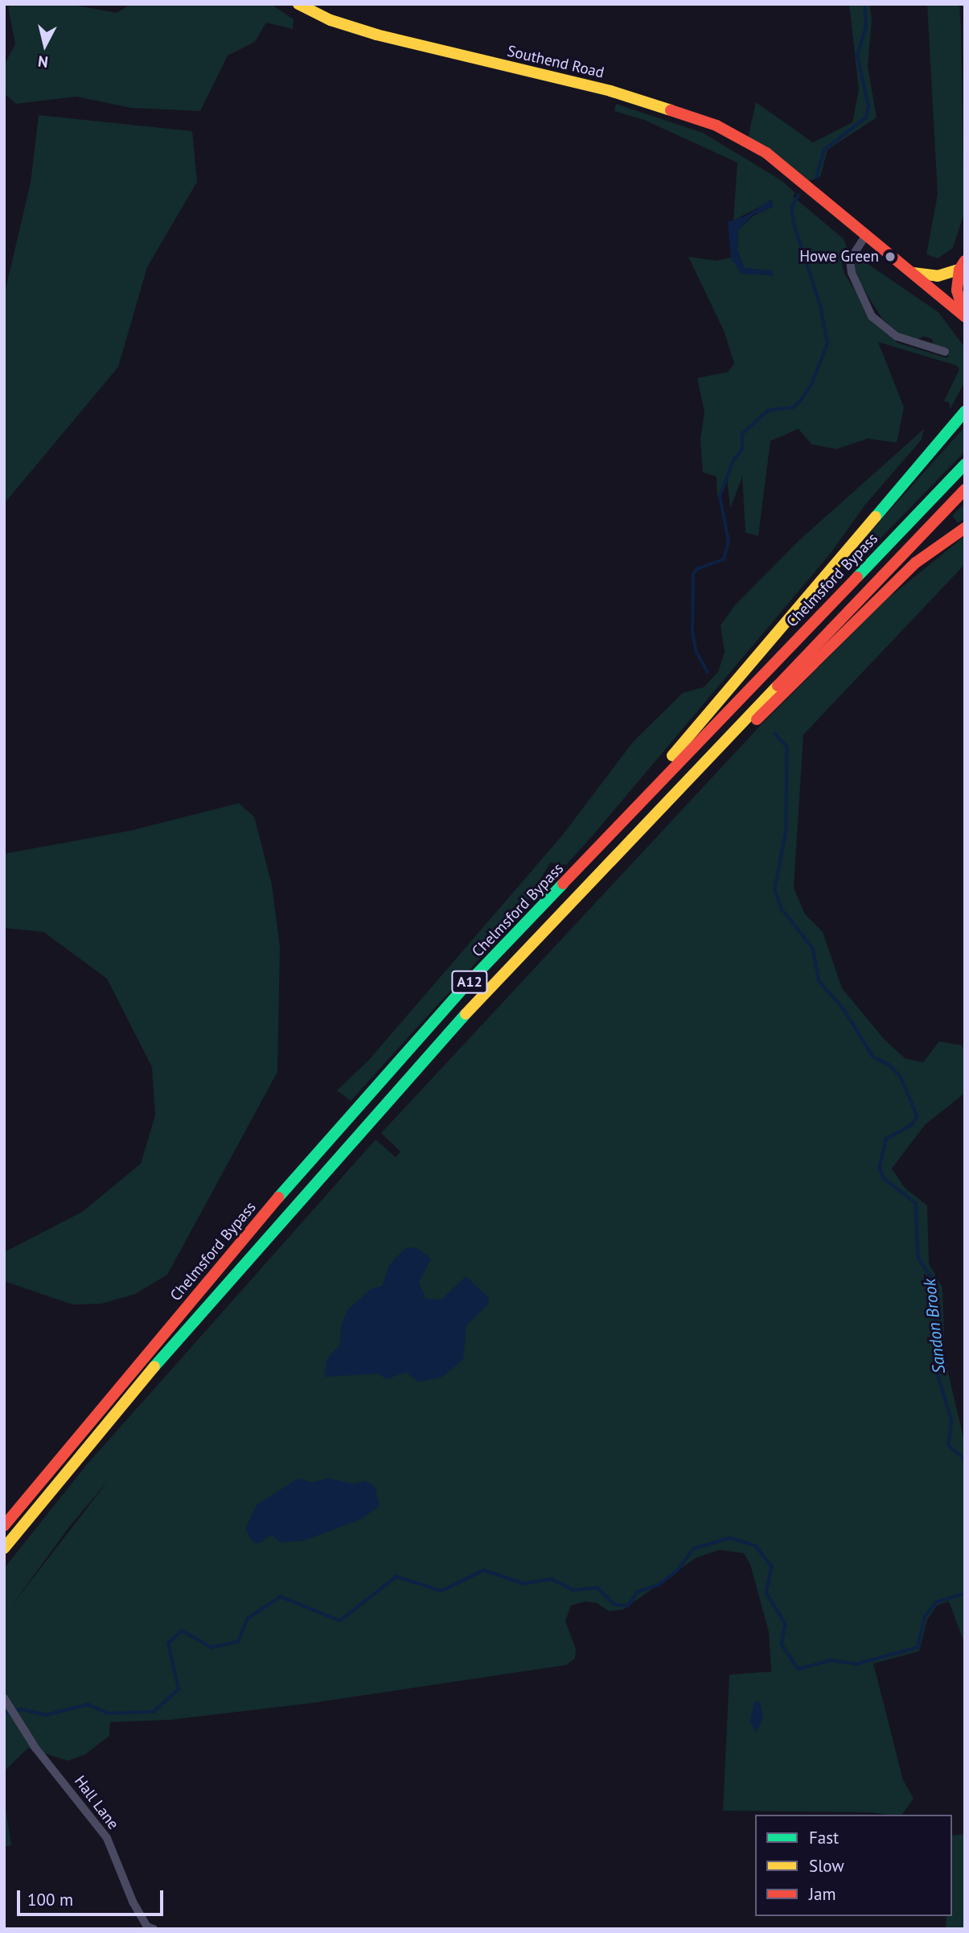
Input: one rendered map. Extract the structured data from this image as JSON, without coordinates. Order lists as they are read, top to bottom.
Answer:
{
  "streets": {
    "main road": ["Southend Road", "Chelmsford Bypass", "A12"],
    "street": ["Hall Lane"]
  },
  "crossings": [
    ["Chelmsford Bypass", "A12"]
  ],
  "water": ["Sandon Brook"],
  "places": ["Howe Green"],
  "legend": ["Fast", "Slow", "Jam"],
  "scale_bar": "100 m",
  "north": "bottom"
}
